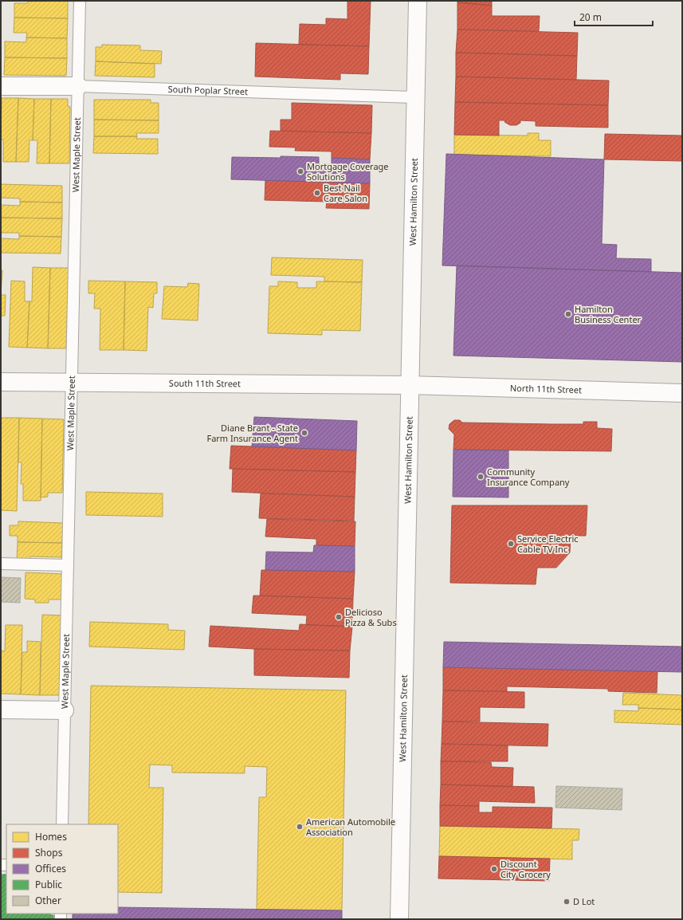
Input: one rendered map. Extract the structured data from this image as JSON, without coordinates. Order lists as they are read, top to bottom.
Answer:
{
  "streets": {
    "main road": [
      "South Poplar Street",
      "West Hamilton Street",
      "South 11th Street",
      "North 11th Street"
    ],
    "lane": ["West Maple Street"]
  },
  "crossings": [
    ["South Poplar Street", "West Maple Street"],
    ["South Poplar Street", "West Hamilton Street"],
    ["West Maple Street", "South 11th Street"],
    ["West Hamilton Street", "South 11th Street"],
    ["West Hamilton Street", "North 11th Street"],
    ["South 11th Street", "North 11th Street"]
  ],
  "places": [
    "Mortgage Coverage Solutions",
    "Best Nail Care Salon",
    "Hamilton Business Center",
    "Diane Brant - State Farm Insurance Agent",
    "Community Insurance Company",
    "Service Electric Cable TV Inc",
    "Delicioso Pizza & Subs",
    "American Automobile Association",
    "Discount City Grocery",
    "D Lot"
  ],
  "legend": [
    "Homes",
    "Shops",
    "Offices",
    "Public",
    "Other"
  ],
  "scale_bar": "20 m"
}
